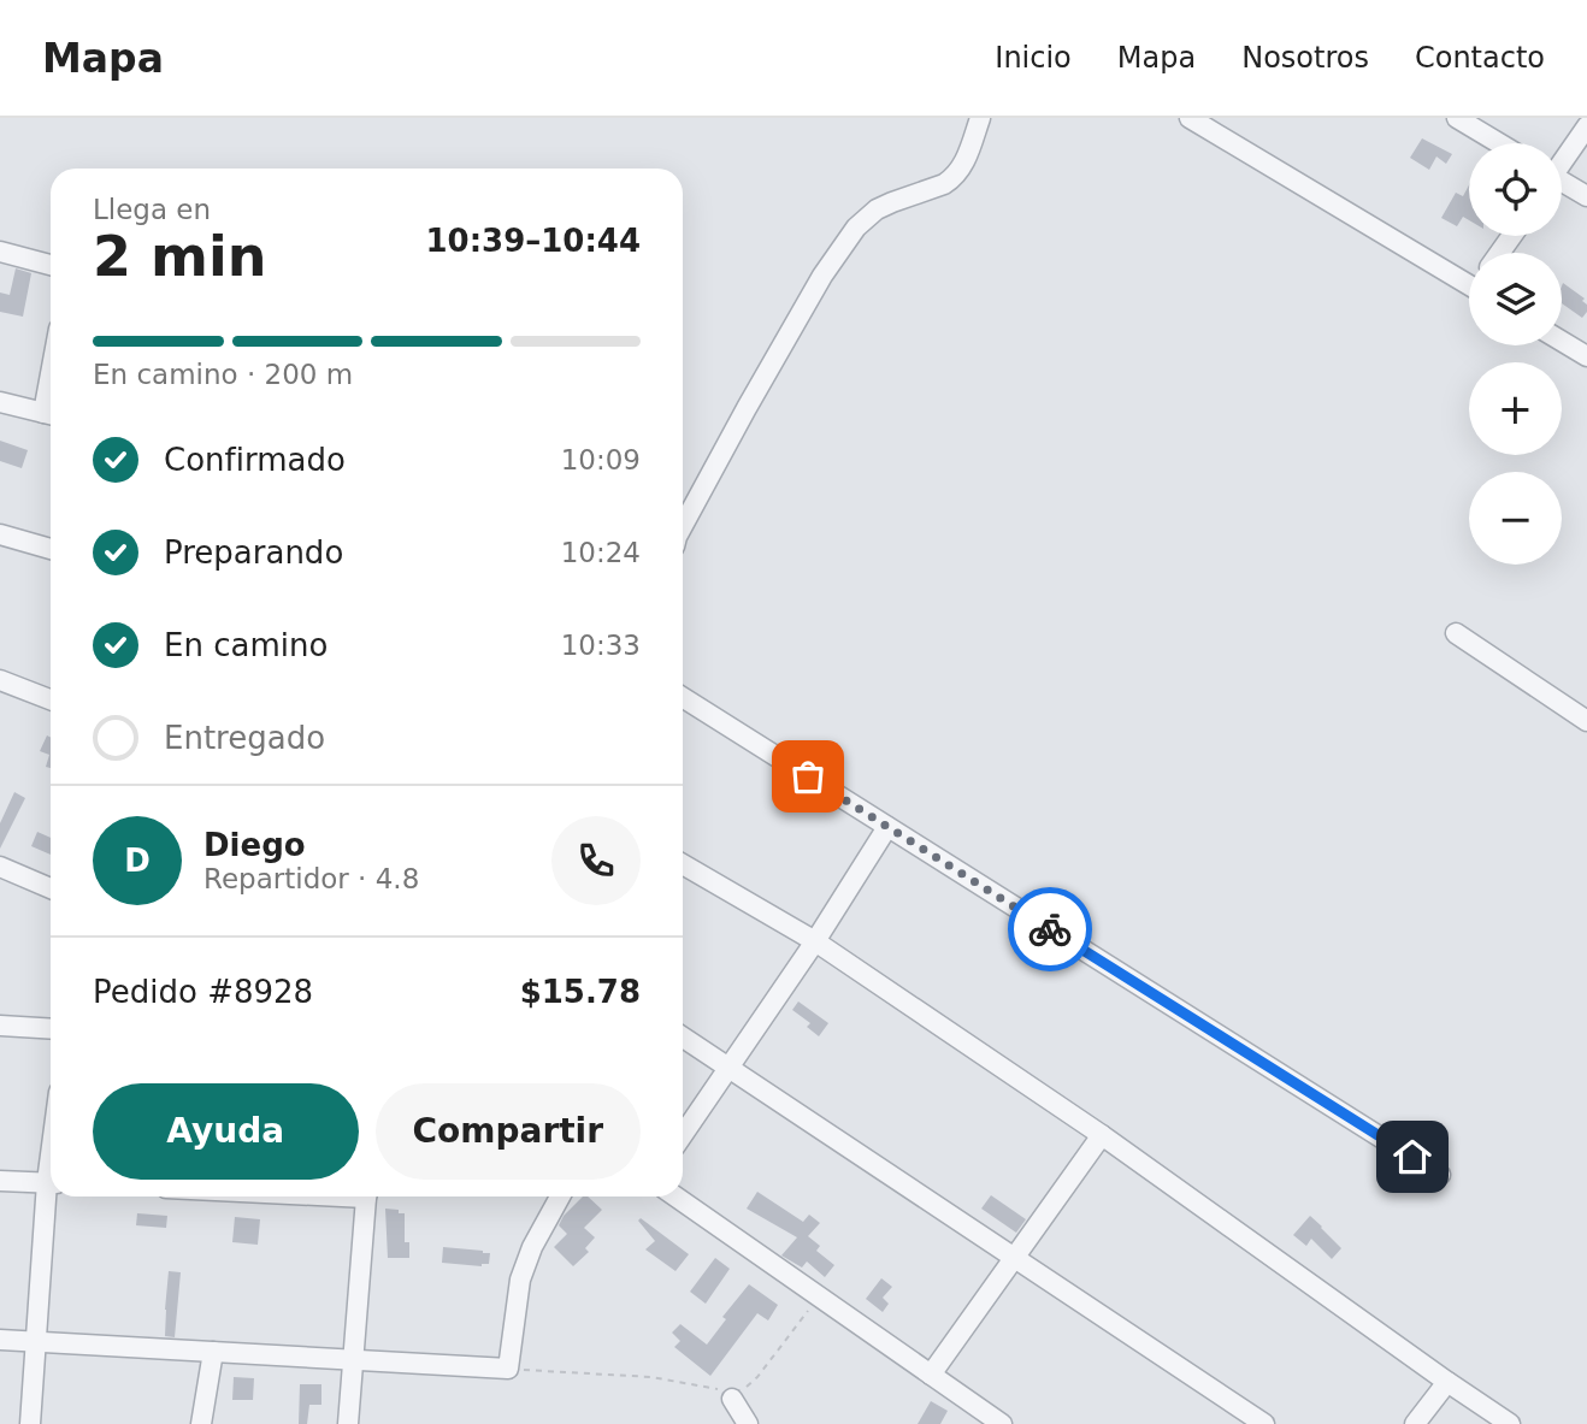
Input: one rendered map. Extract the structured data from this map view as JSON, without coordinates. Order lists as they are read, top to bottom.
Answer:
{
  "page": {
    "header": "Mapa",
    "nav": [
      "Inicio",
      "Mapa",
      "Nosotros",
      "Contacto"
    ],
    "map_buttons": ["+", "−"],
    "heading": ["2 min", "Llega en", "10:39–10:44"],
    "panel": [
      "Diego",
      "Repartidor · 4.8",
      "Pedido #8928",
      "$15.78"
    ],
    "bar": "En camino · 200 m",
    "list": [
      ["Confirmado", "10:09"],
      ["Preparando", "10:24"],
      ["En camino", "10:33"],
      "Entregado"
    ],
    "round": "D",
    "buttons": ["Ayuda", "Compartir"]
  }
}
